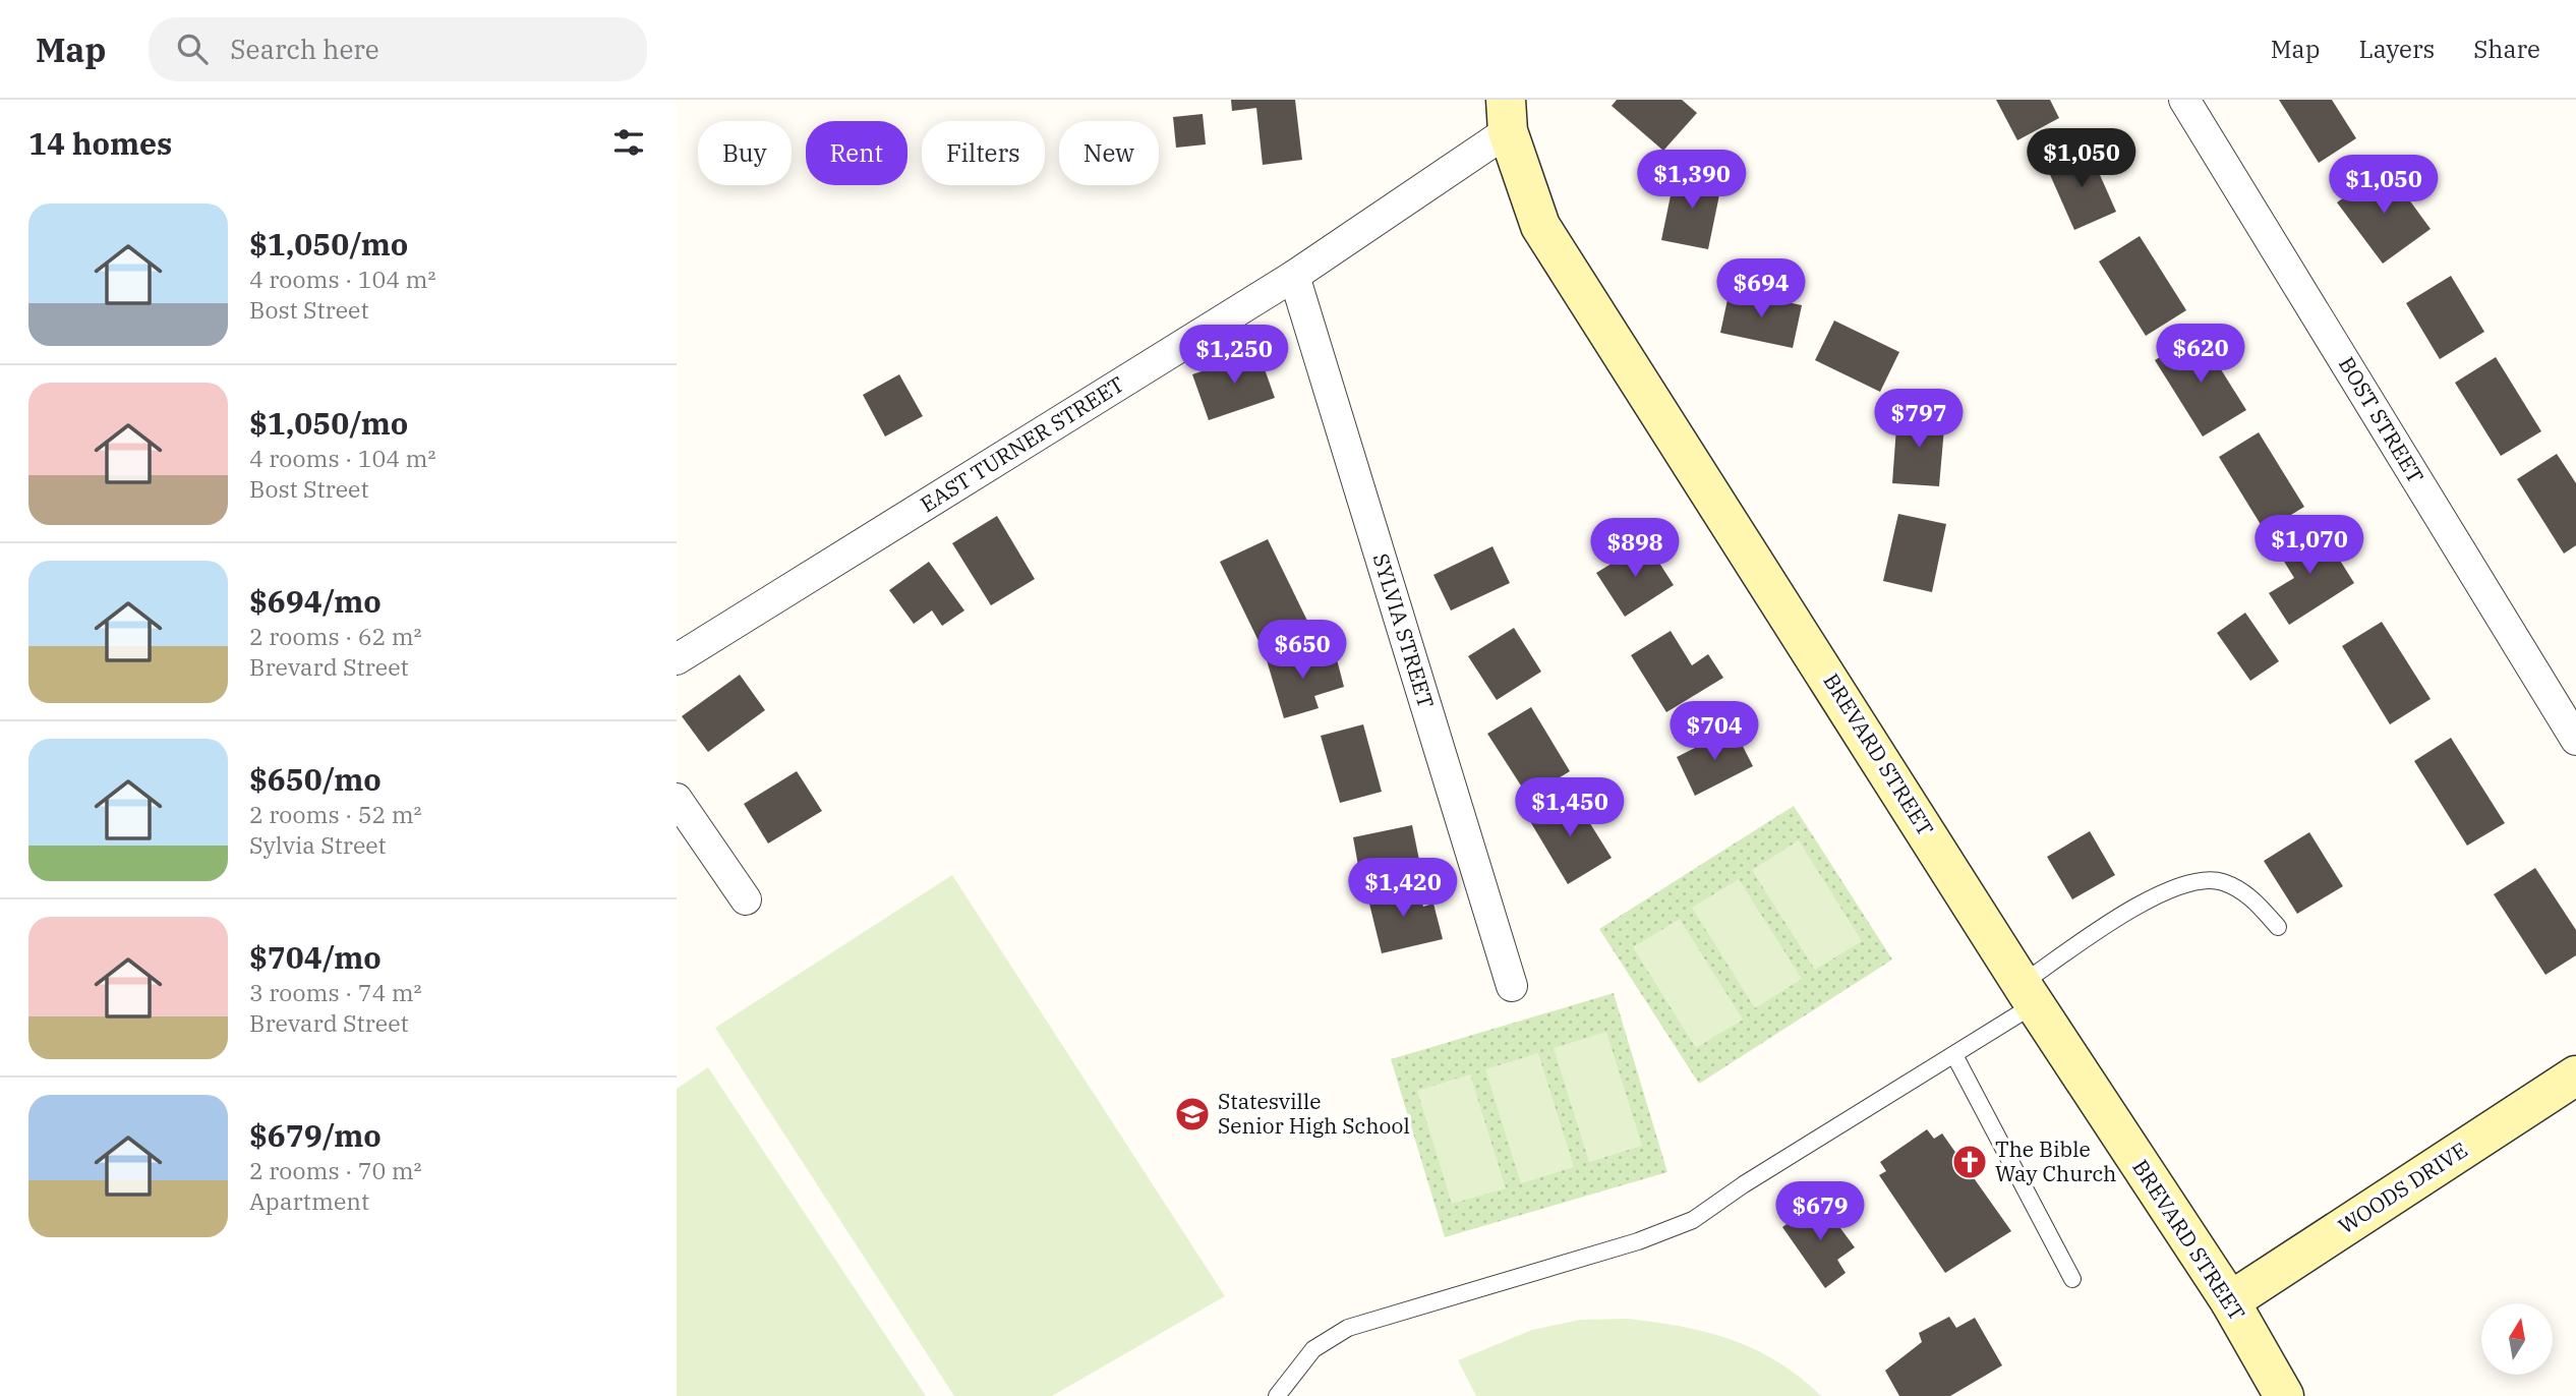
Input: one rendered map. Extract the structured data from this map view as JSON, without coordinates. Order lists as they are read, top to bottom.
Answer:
{
  "streets": {
    "street": [
      "BOST STREET",
      "EAST TURNER STREET",
      "SYLVIA STREET",
      "BREVARD STREET",
      "WOODS DRIVE"
    ]
  },
  "crossings": [
    ["EAST TURNER STREET", "SYLVIA STREET"],
    ["EAST TURNER STREET", "BREVARD STREET"],
    ["BREVARD STREET", "WOODS DRIVE"]
  ],
  "places": {
    "school or university": ["Statesville Senior High School"],
    "church": ["The Bible Way Church"]
  },
  "north": "top",
  "page": {
    "header": "Map",
    "search": "Search here",
    "nav": ["Map", "Layers", "Share"],
    "heading": "14 homes",
    "chip": [
      "Buy",
      "Rent",
      "Filters",
      "New"
    ],
    "price": [
      "$1,050",
      "$1,390",
      "$1,050",
      "$694",
      "$620",
      "$1,250",
      "$797",
      "$1,070",
      "$898",
      "$650",
      "$704",
      "$1,450",
      "$1,420",
      "$679"
    ],
    "list": [
      {
        "name": "$1,050/mo",
        "note": "4 rooms · 104 m² · Bost Street"
      },
      {
        "name": "$1,050/mo",
        "note": "4 rooms · 104 m² · Bost Street"
      },
      {
        "name": "$694/mo",
        "note": "2 rooms · 62 m² · Brevard Street"
      },
      {
        "name": "$650/mo",
        "note": "2 rooms · 52 m² · Sylvia Street"
      },
      {
        "name": "$704/mo",
        "note": "3 rooms · 74 m² · Brevard Street"
      },
      {
        "name": "$679/mo",
        "note": "2 rooms · 70 m² · Apartment"
      }
    ]
  }
}
